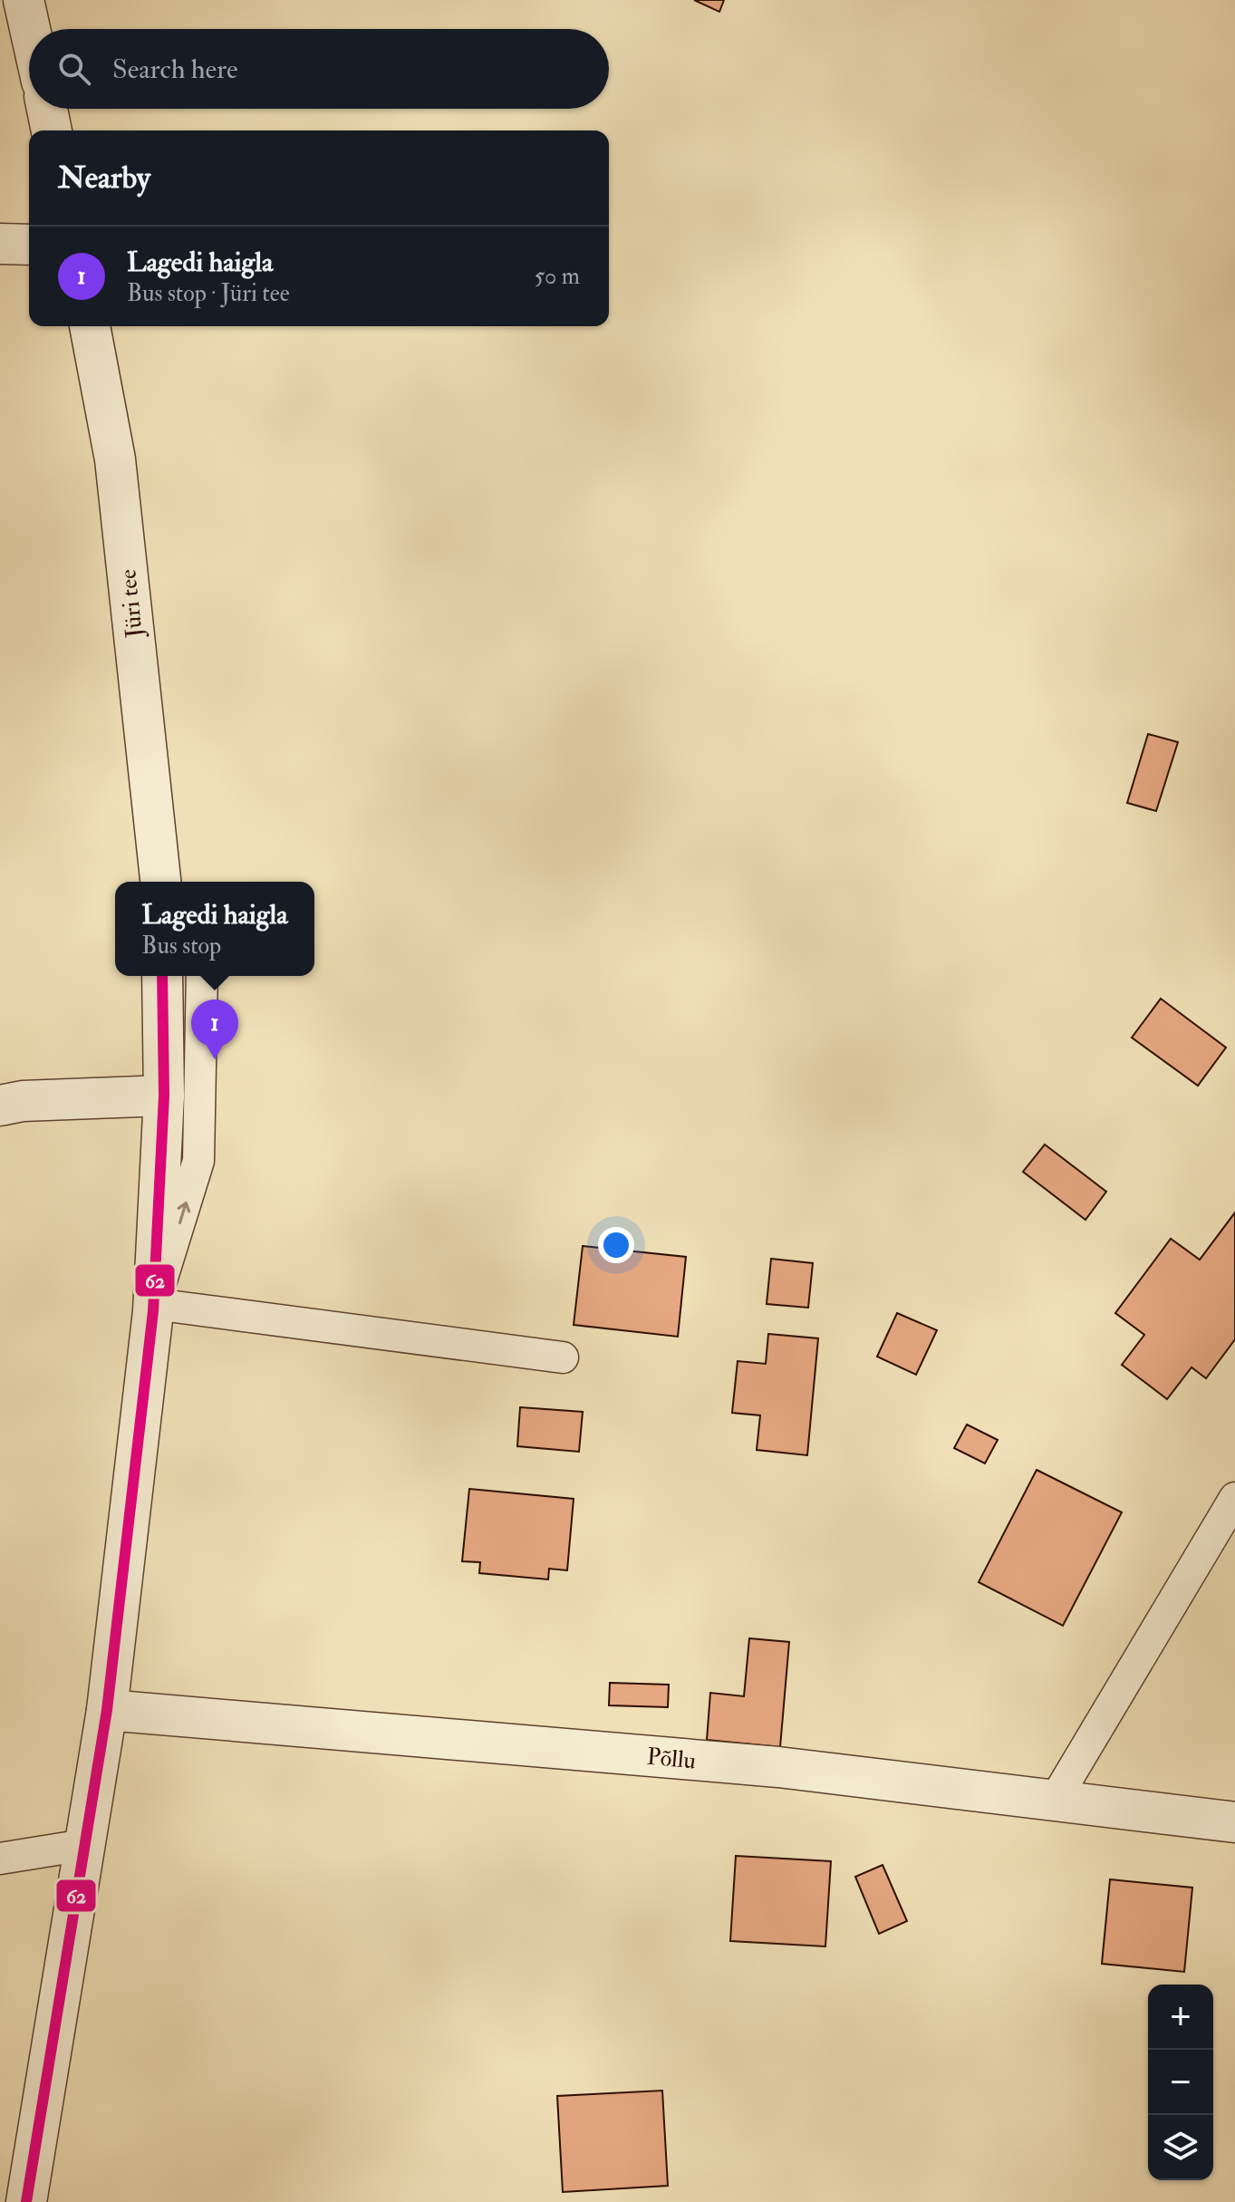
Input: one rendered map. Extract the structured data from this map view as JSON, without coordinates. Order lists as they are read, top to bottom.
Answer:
{
  "streets": {
    "street": ["Jüri tee", "Põllu"]
  },
  "lines": ["transit line 62"],
  "page": {
    "search": "Search here",
    "heading": "Nearby",
    "list": [
      {
        "mark": "1",
        "name": "Lagedi haigla",
        "note": "Bus stop · Jüri tee",
        "value": "50 m"
      }
    ],
    "popup": ["Lagedi haigla", "Bus stop"],
    "pins": "1",
    "map_buttons": ["+", "−"]
  }
}
